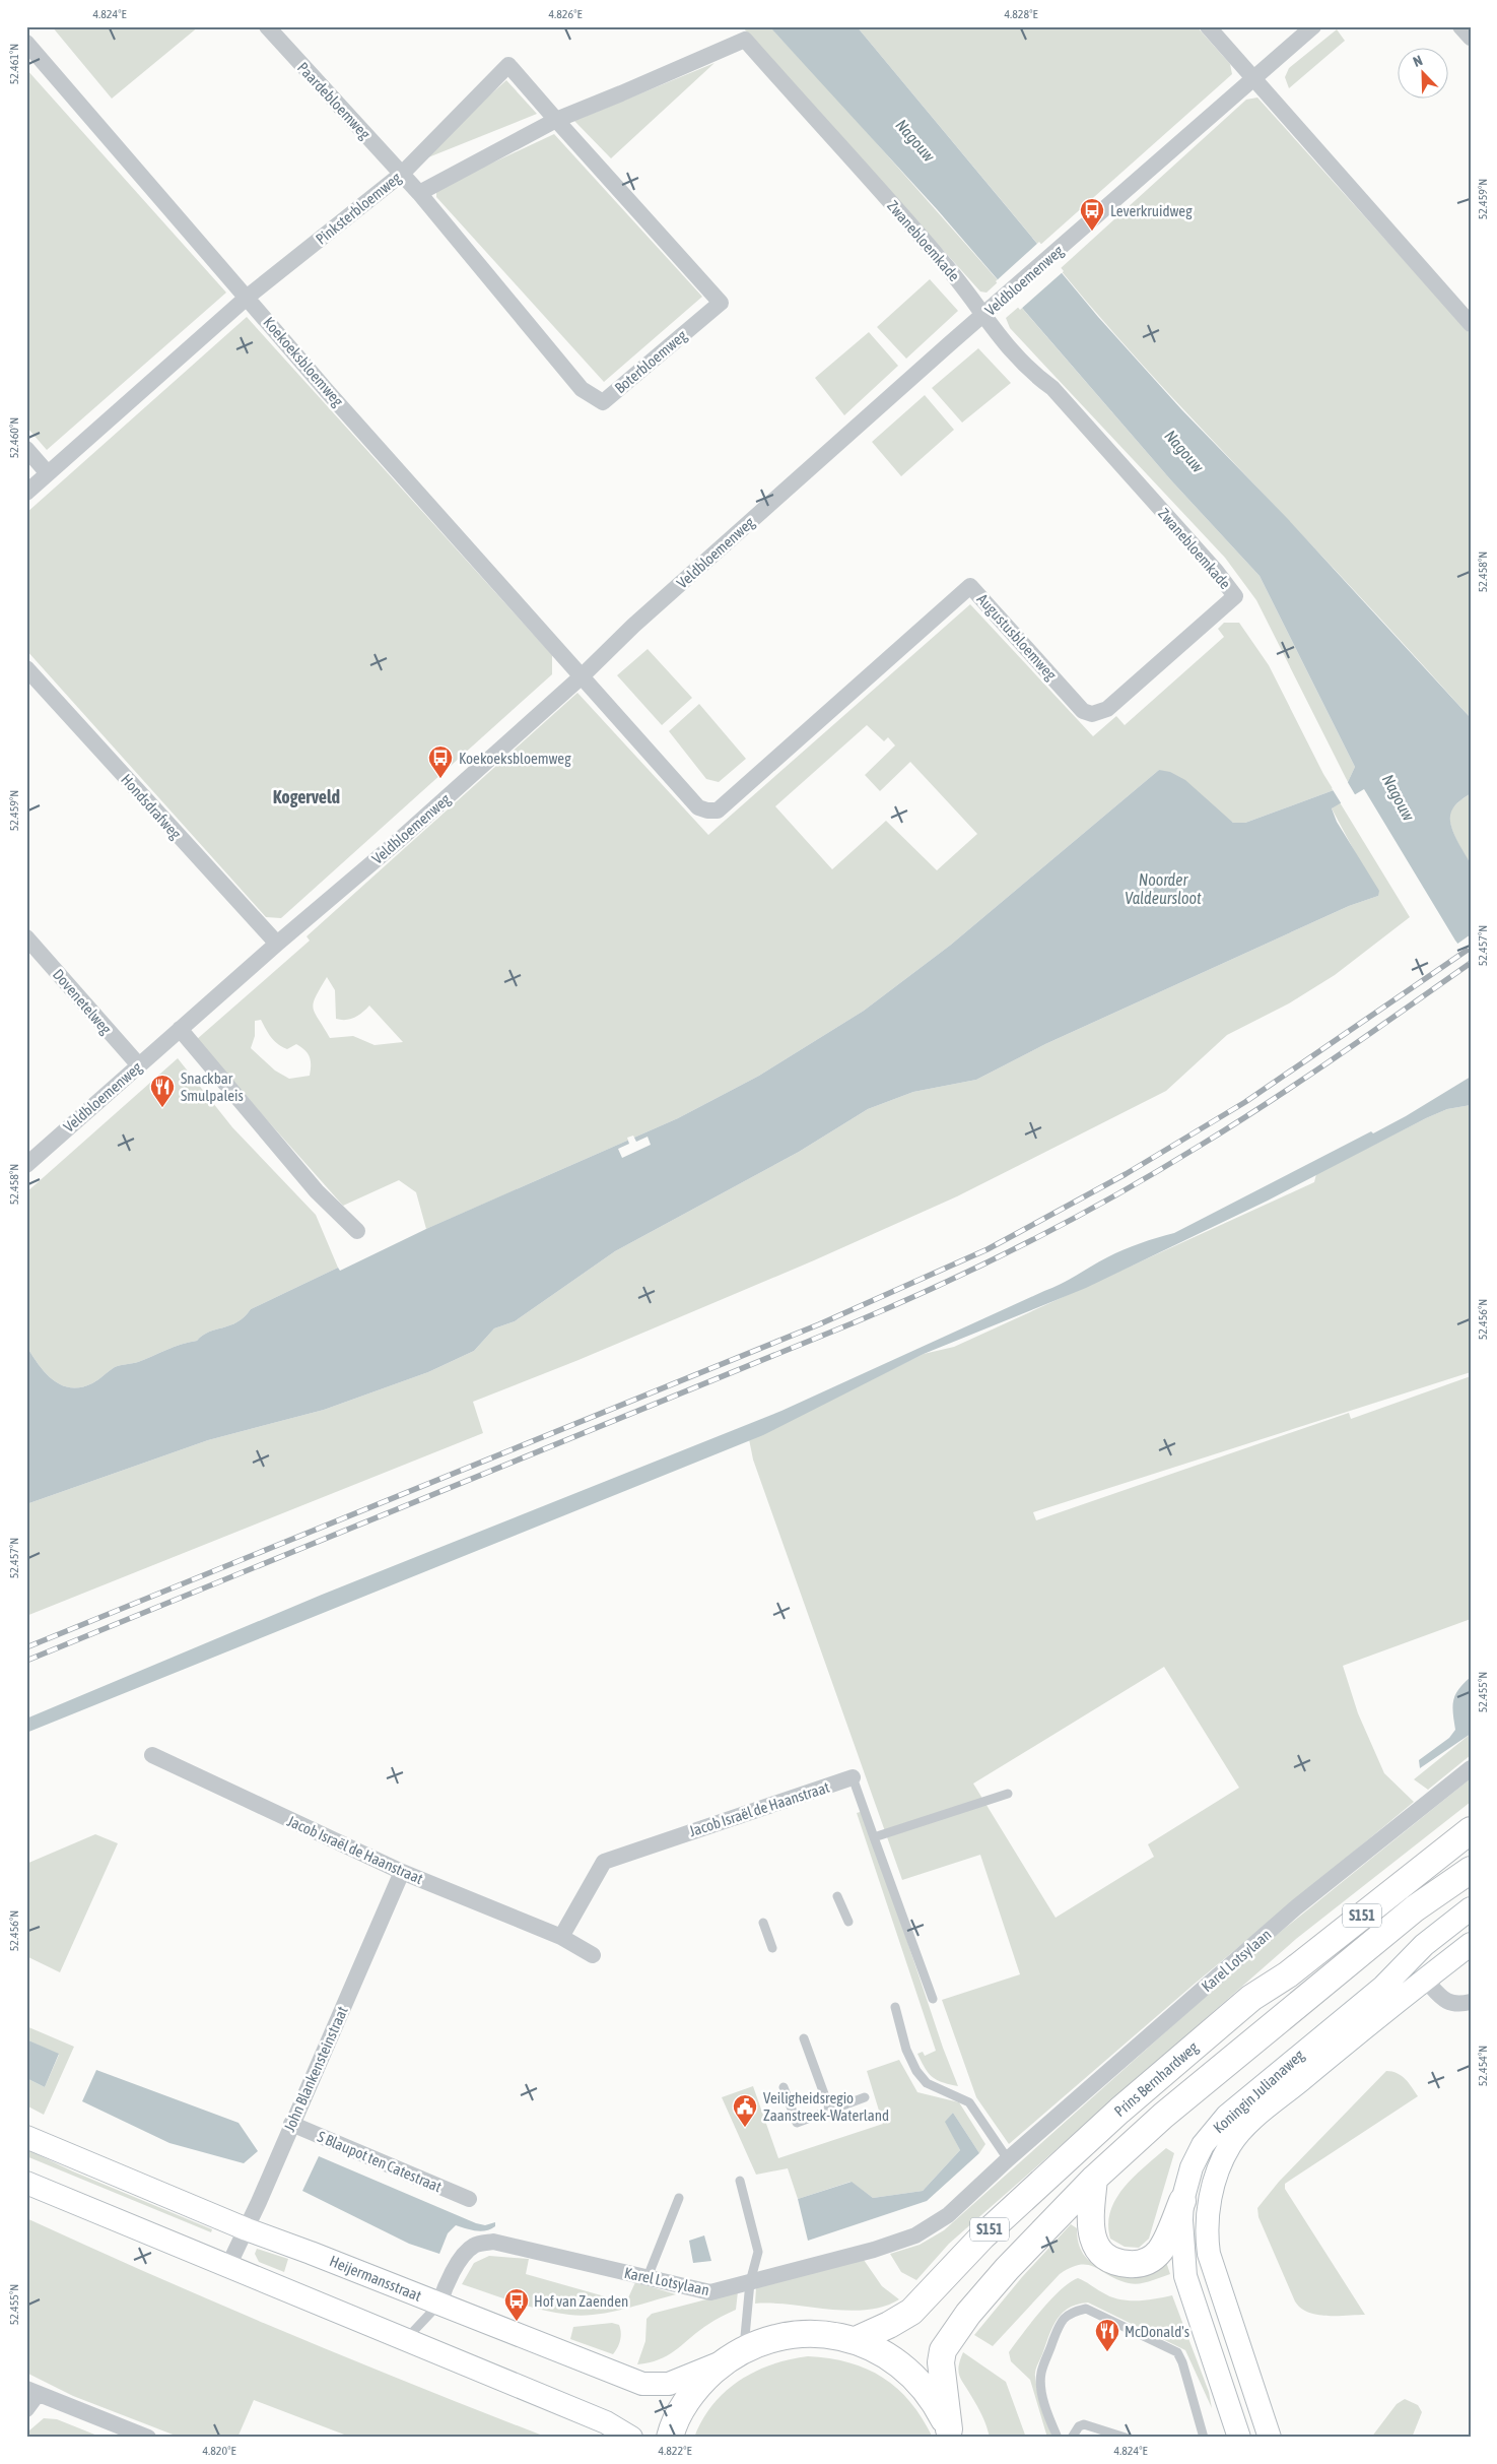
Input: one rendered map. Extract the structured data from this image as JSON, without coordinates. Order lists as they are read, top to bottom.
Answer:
{
  "streets": {
    "main road": [
      "S151",
      "Prins Bernhardweg",
      "Koningin Julianaweg",
      "Heijermansstraat"
    ],
    "street": [
      "Paardebloemweg",
      "Pinksterbloemweg",
      "Zwanebloemkade",
      "Veldbloemenweg",
      "Koekoeksbloemweg",
      "Boterbloemweg",
      "Augustusbloemweg",
      "Hondsdrafweg",
      "Dovenetelweg",
      "Jacob Israël de Haanstraat",
      "Karel Lotsylaan",
      "John Blankensteinstraat",
      "S Blaupot ten Catestraat"
    ]
  },
  "crossings": [
    ["Paardebloemweg", "Pinksterbloemweg"],
    ["Paardebloemweg", "Boterbloemweg"],
    ["Pinksterbloemweg", "Zwanebloemkade"],
    ["Pinksterbloemweg", "Koekoeksbloemweg"],
    ["Pinksterbloemweg", "Boterbloemweg"],
    ["Zwanebloemkade", "Veldbloemenweg"],
    ["Zwanebloemkade", "Boterbloemweg"],
    ["Zwanebloemkade", "Augustusbloemweg"],
    ["Veldbloemenweg", "Koekoeksbloemweg"],
    ["Veldbloemenweg", "Hondsdrafweg"],
    ["Veldbloemenweg", "Dovenetelweg"],
    ["Koekoeksbloemweg", "Augustusbloemweg"],
    ["Jacob Israël de Haanstraat", "John Blankensteinstraat"],
    ["S151", "Prins Bernhardweg"],
    ["S151", "Heijermansstraat"],
    ["Karel Lotsylaan", "Heijermansstraat"],
    ["John Blankensteinstraat", "S Blaupot ten Catestraat"],
    ["John Blankensteinstraat", "Heijermansstraat"]
  ],
  "districts": ["Kogerveld"],
  "water": ["Nagouw", "Noorder Valdeursloot"],
  "places": {
    "bus stop": ["Leverkruidweg", "Koekoeksbloemweg", "Hof van Zaenden"],
    "restaurant": ["Snackbar Smulpaleis", "McDonald's"],
    "public building": ["Veiligheidsregio Zaanstreek-Waterland"]
  },
  "north": "top left",
  "coordinates": [
    "4.824°E",
    "4.826°E",
    "4.828°E",
    "52.461°N",
    "52.459°N",
    "52.460°N",
    "52.458°N",
    "52.457°N",
    "52.456°N",
    "52.455°N",
    "52.454°N",
    "4.820°E",
    "4.822°E"
  ]
}
